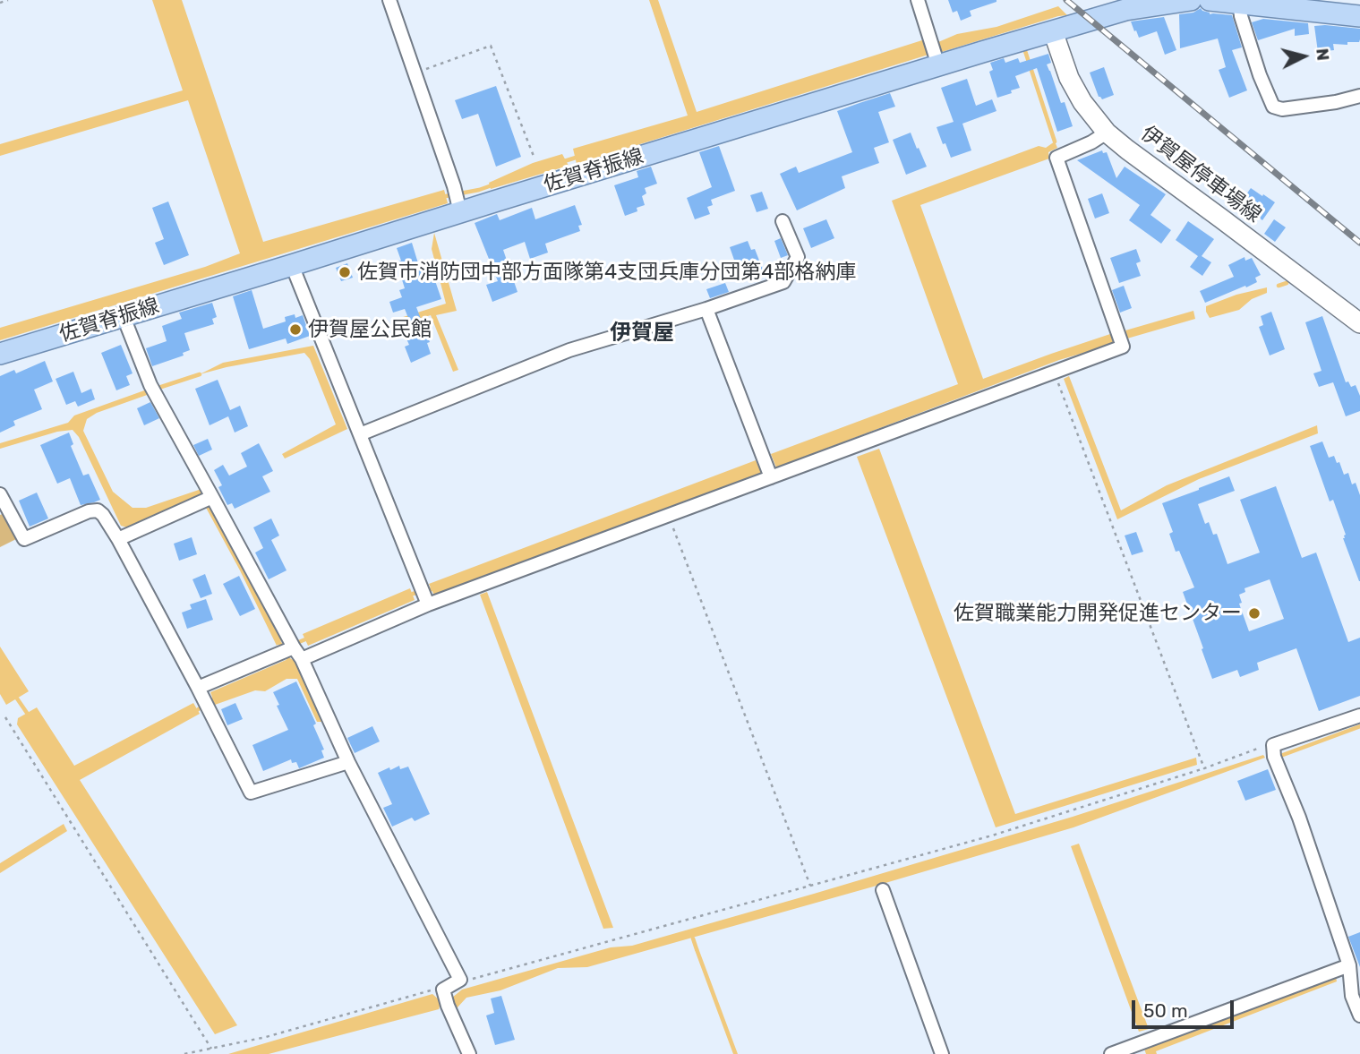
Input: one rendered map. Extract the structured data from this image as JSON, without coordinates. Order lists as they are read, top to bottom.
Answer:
{
  "streets": {
    "main road": ["佐賀脊振線", "伊賀屋停車場線"]
  },
  "crossings": [
    ["佐賀脊振線", "伊賀屋停車場線"]
  ],
  "districts": ["伊賀屋"],
  "places": ["佐賀市消防団中部方面隊第4支団兵庫分団第4部格納庫", "伊賀屋公民館", "佐賀職業能力開発促進センター"],
  "scale_bar": "50 m",
  "north": "right"
}
